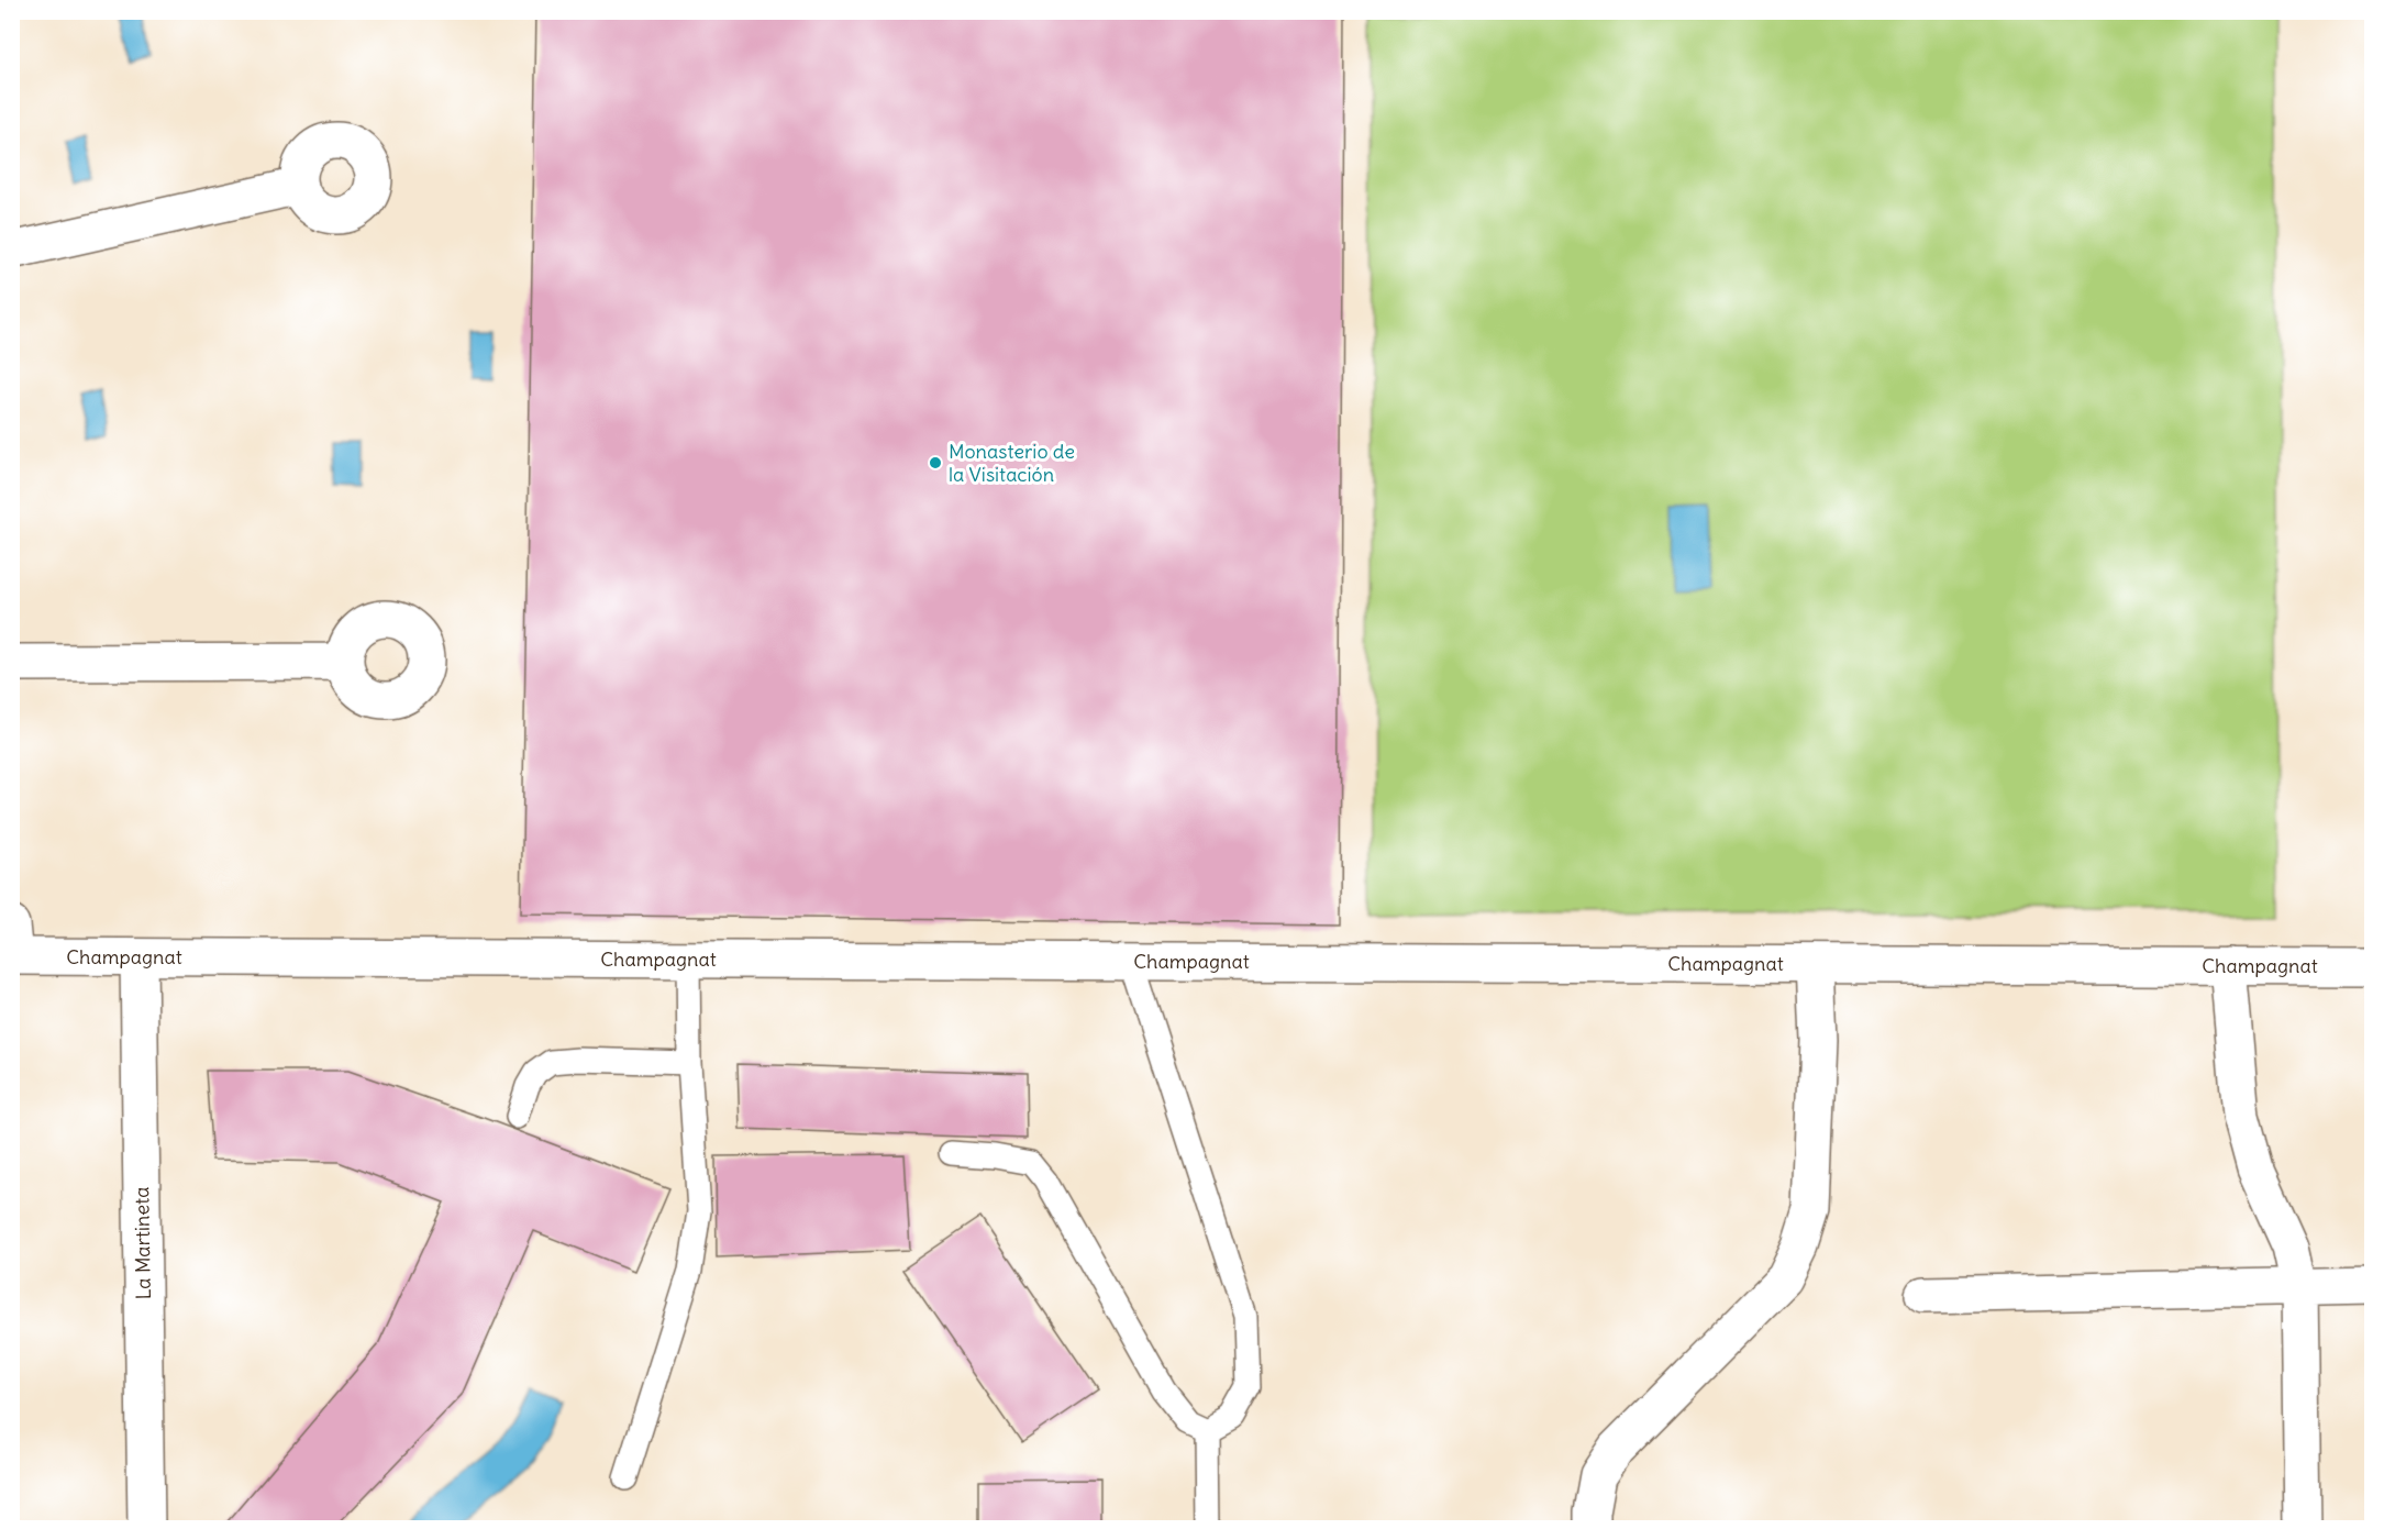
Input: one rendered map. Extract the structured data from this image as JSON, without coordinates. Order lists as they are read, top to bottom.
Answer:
{
  "streets": {
    "street": ["Champagnat", "La Martineta"]
  },
  "crossings": [
    ["Champagnat", "La Martineta"]
  ],
  "places": ["Monasterio de la Visitación"]
}
